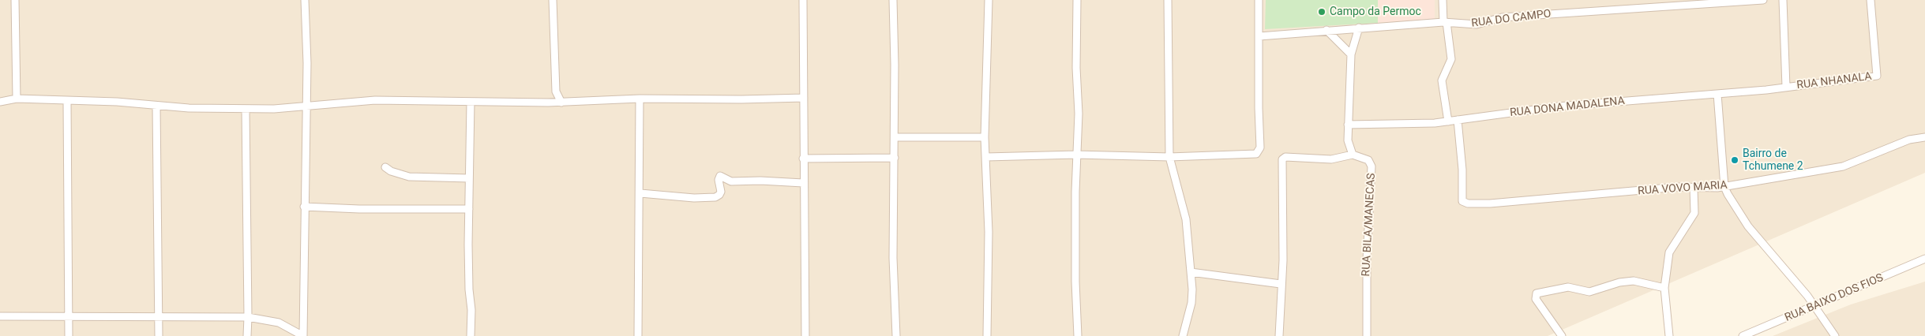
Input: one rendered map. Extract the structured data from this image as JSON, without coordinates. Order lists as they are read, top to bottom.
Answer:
{
  "streets": {
    "street": [
      "RUA DO CAMPO",
      "RUA NHANALA",
      "RUA DONA MADALENA",
      "RUA VOVO MARIA",
      "RUA BILA/MANECAS",
      "RUA BAIXO DOS FIOS"
    ]
  },
  "crossings": [
    ["RUA NHANALA", "RUA DONA MADALENA"],
    ["RUA DONA MADALENA", "RUA VOVO MARIA"]
  ],
  "places": ["Campo da Permoc", "Bairro de Tchumene 2"]
}
